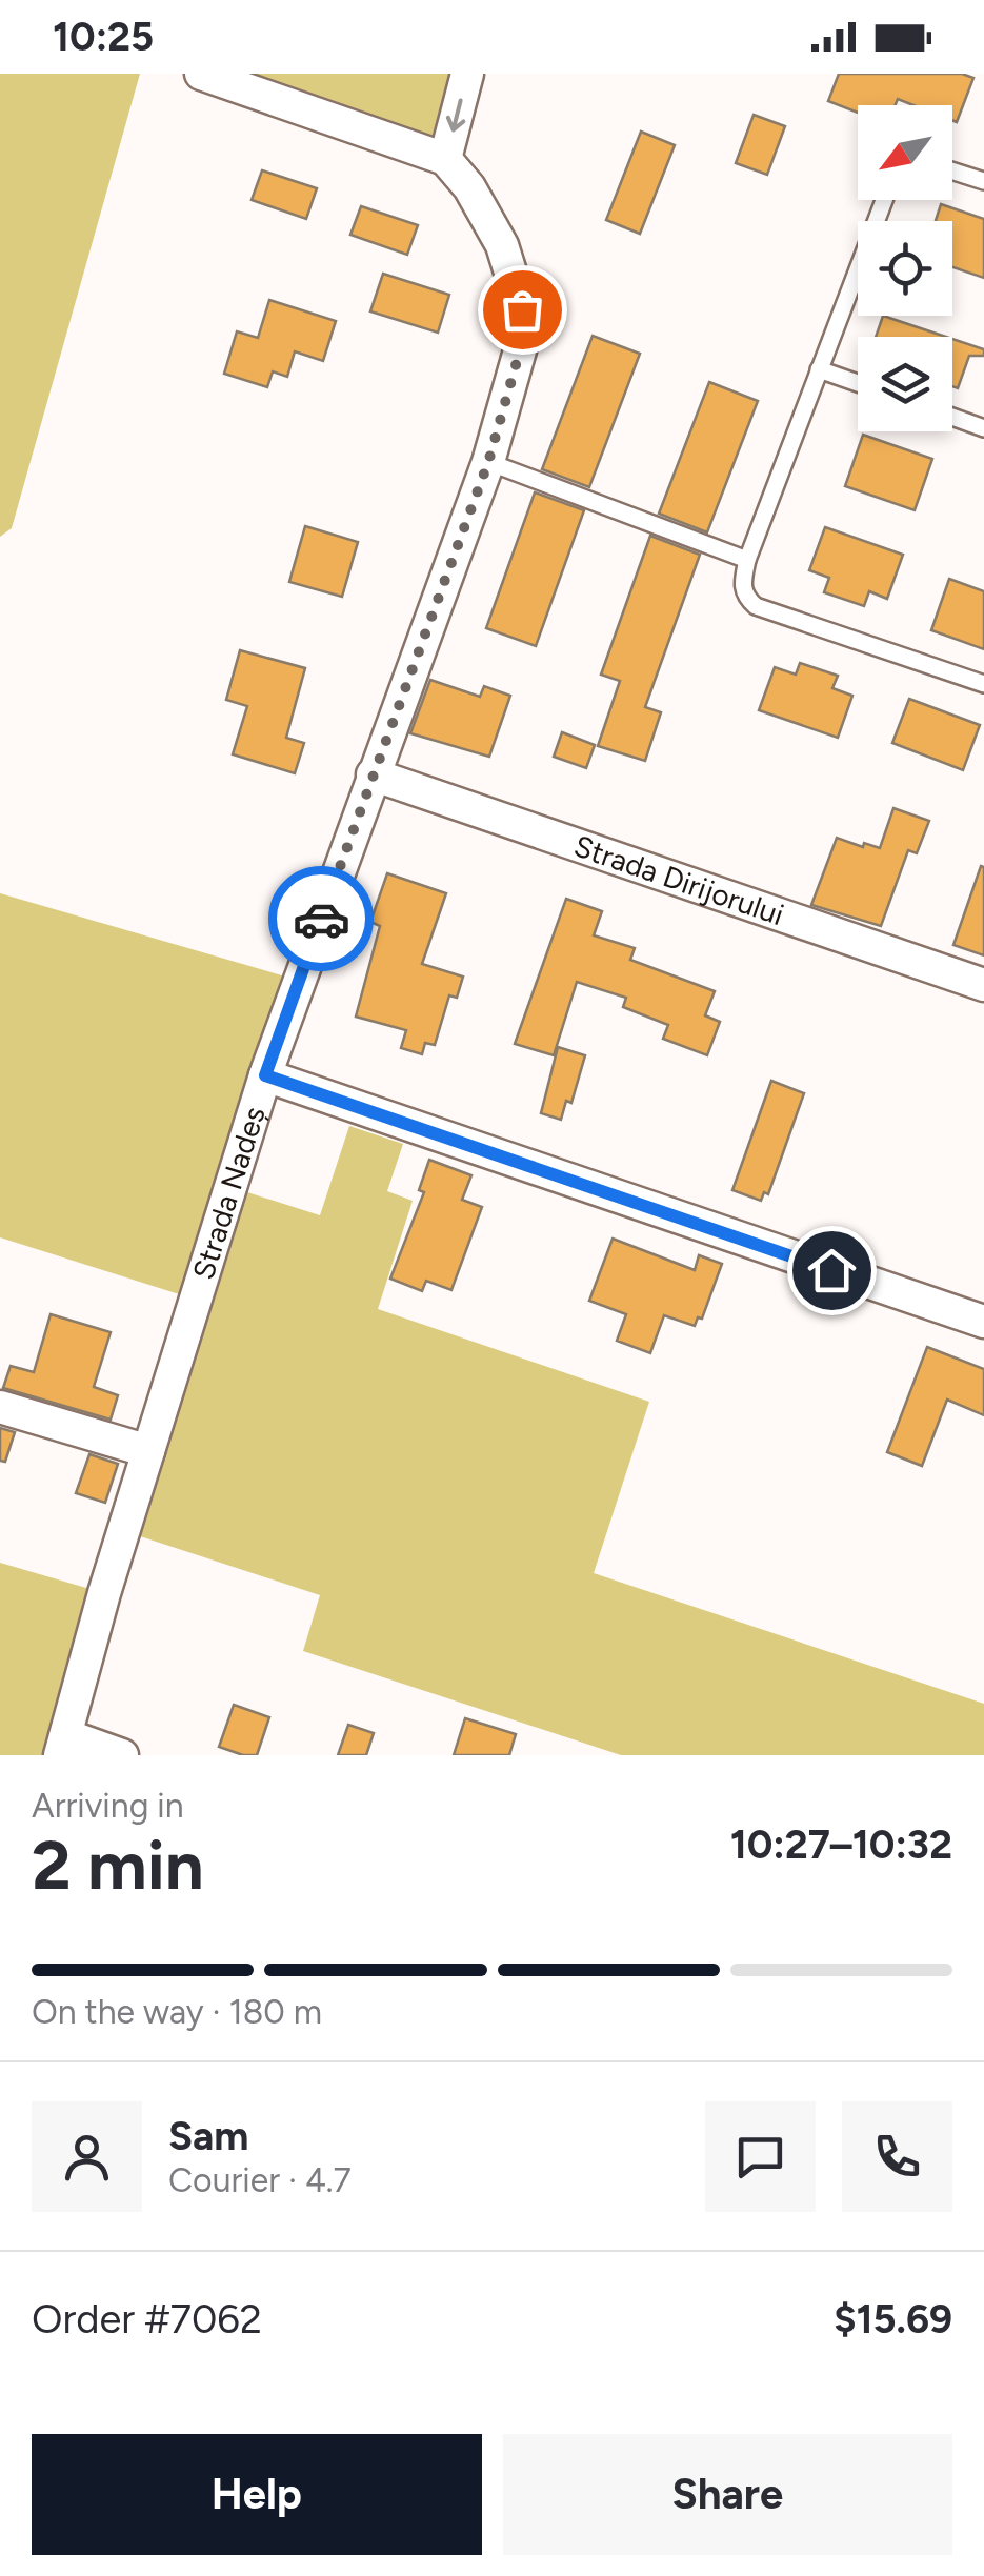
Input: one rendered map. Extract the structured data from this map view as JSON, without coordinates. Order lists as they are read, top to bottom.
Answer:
{
  "streets": {
    "street": ["Strada Dirijorului", "Strada Nadeș"]
  },
  "crossings": [
    ["Strada Dirijorului", "Strada Nadeș"]
  ],
  "north": "bottom left",
  "page": {
    "status": "10:25",
    "heading": ["2 min", "Arriving in", "10:27–10:32"],
    "panel": [
      "Sam",
      "Courier · 4.7",
      "Order #7062",
      "$15.69"
    ],
    "bar": "On the way · 180 m",
    "buttons": ["Help", "Share"]
  }
}
